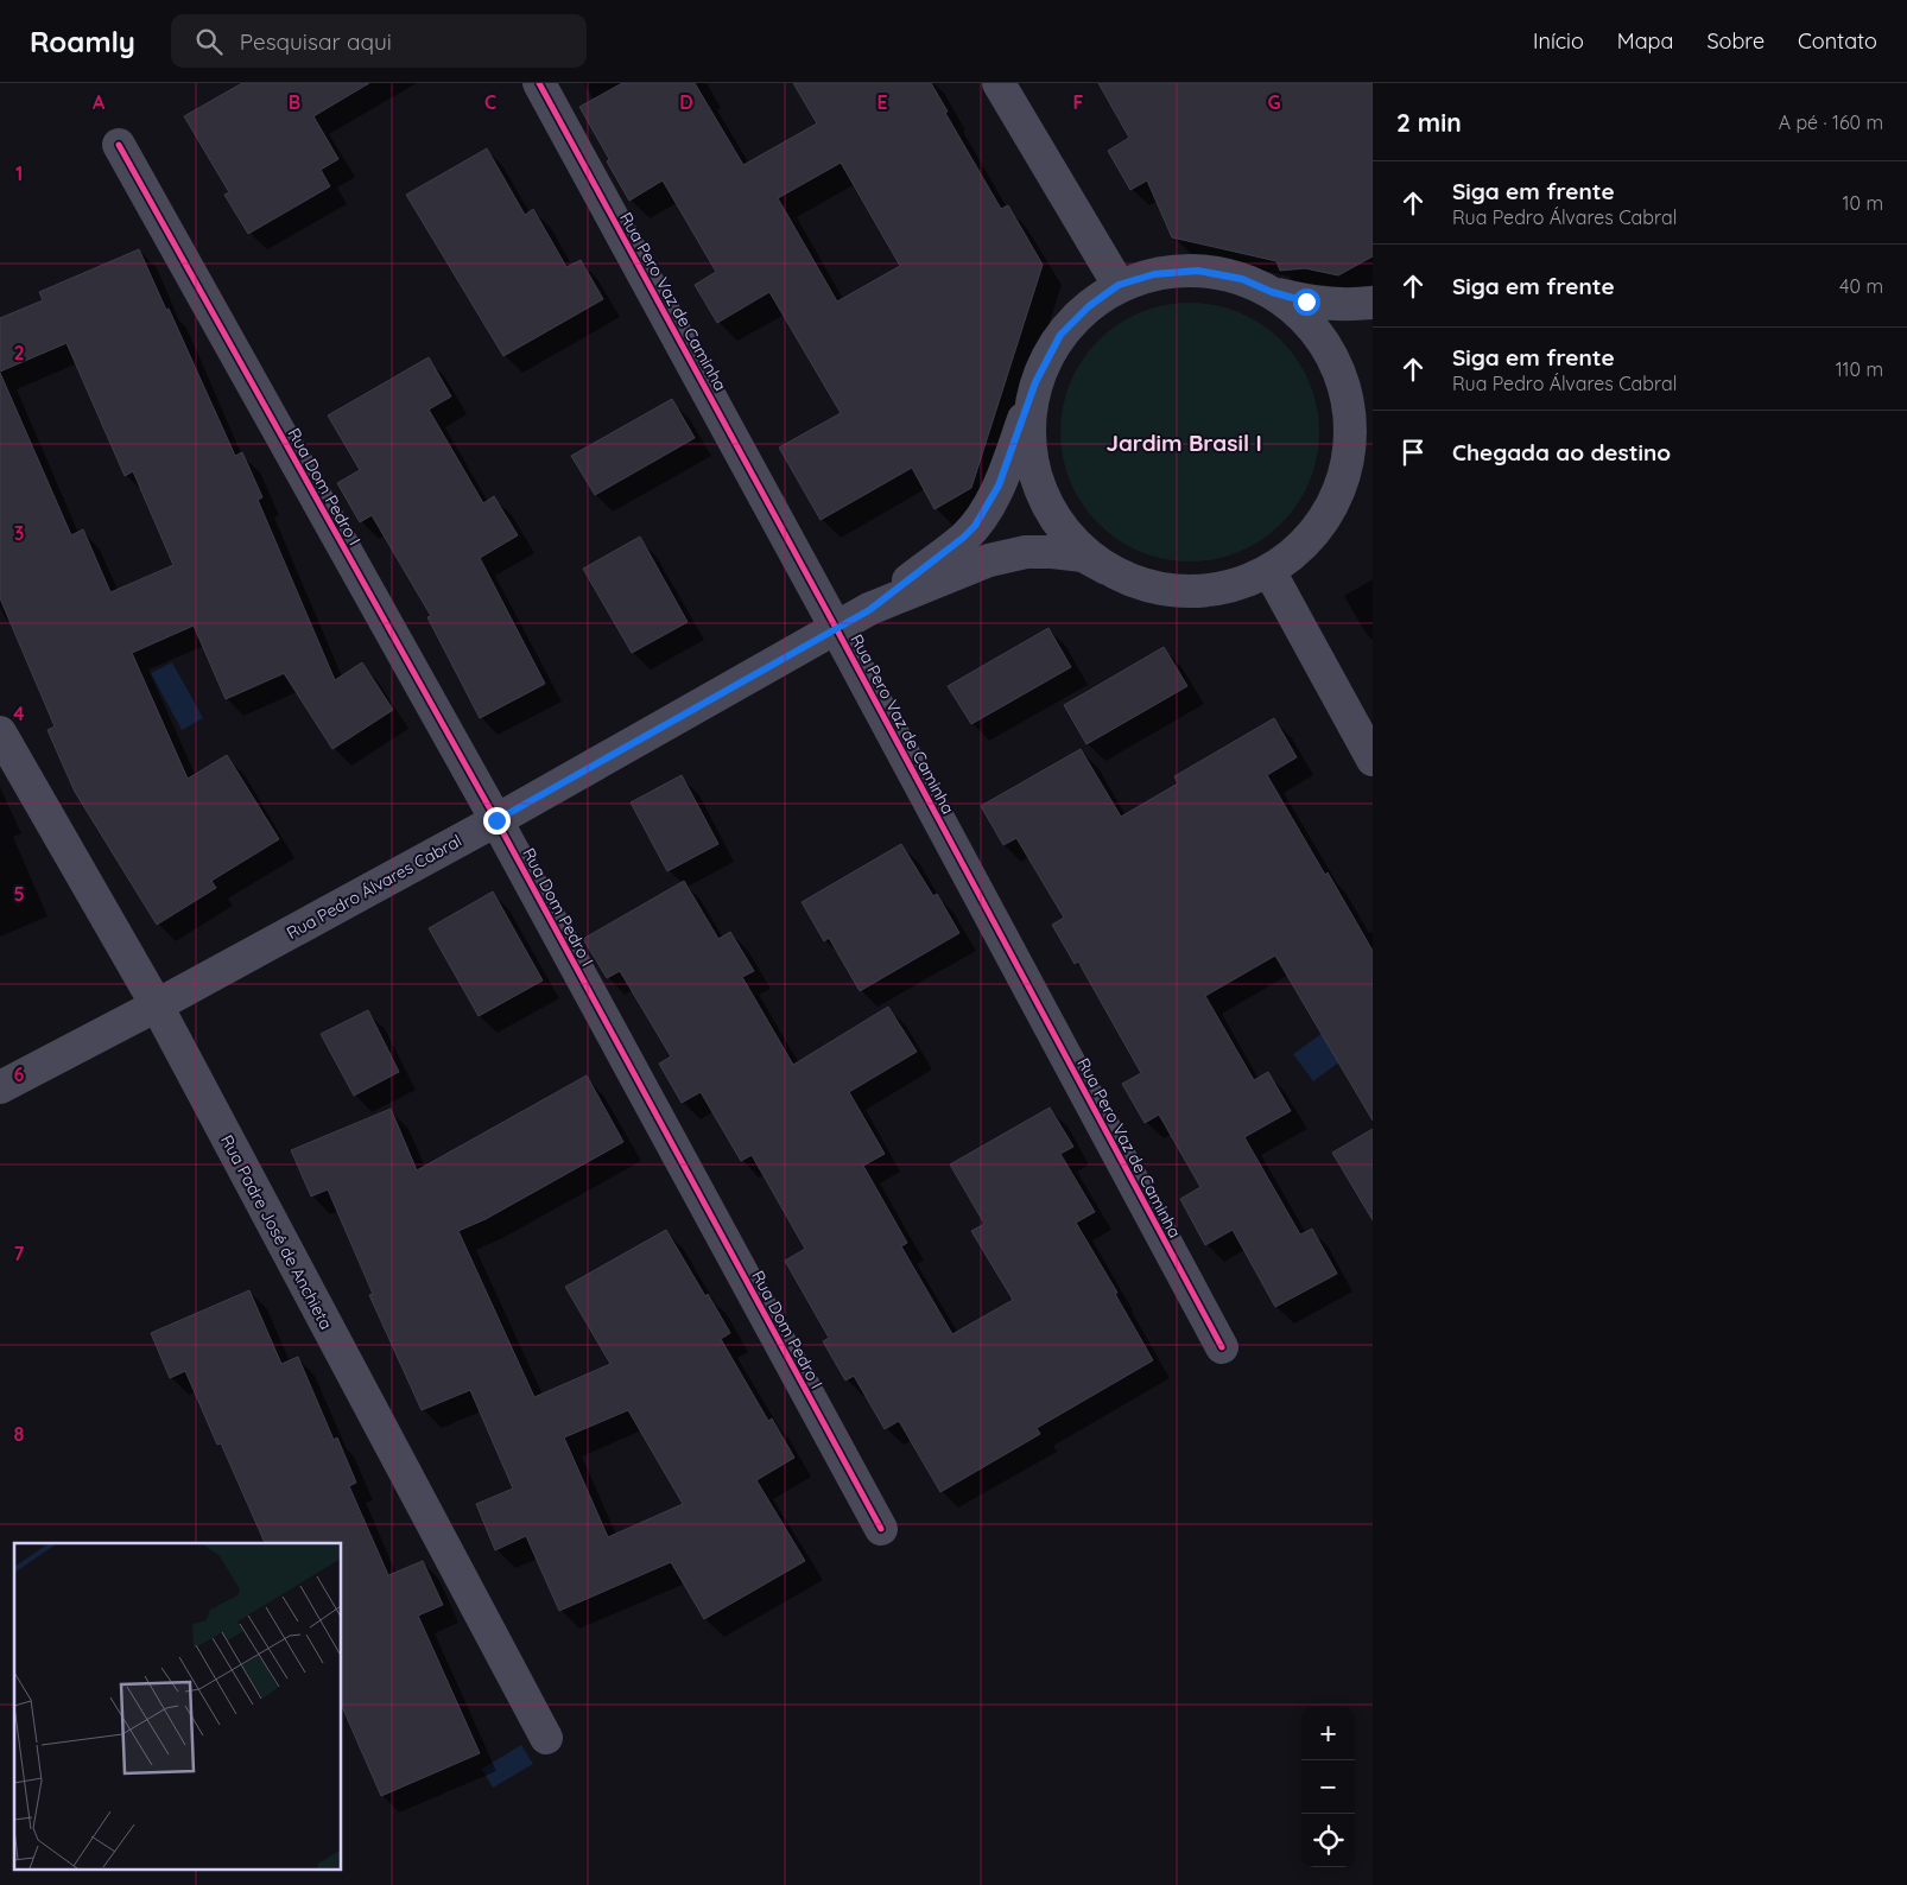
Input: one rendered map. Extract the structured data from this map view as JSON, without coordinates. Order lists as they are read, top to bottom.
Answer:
{
  "streets": {
    "street": [
      "Rua Pero Vaz de Caminha",
      "Rua Dom Pedro I",
      "Rua Pedro Álvares Cabral",
      "Rua Padre José de Anchieta"
    ]
  },
  "crossings": [
    ["Rua Pero Vaz de Caminha", "Rua Pedro Álvares Cabral"],
    ["Rua Dom Pedro I", "Rua Pedro Álvares Cabral"],
    ["Rua Pedro Álvares Cabral", "Rua Padre José de Anchieta"]
  ],
  "districts": ["Jardim Brasil I"],
  "page": {
    "header": "Roamly",
    "search": "Pesquisar aqui",
    "nav": [
      "Início",
      "Mapa",
      "Sobre",
      "Contato"
    ],
    "heading": ["2 min", "A pé · 160 m"],
    "list": [
      ["Siga em frente", "Rua Pedro Álvares Cabral", "10 m"],
      ["Siga em frente", "40 m"],
      ["Siga em frente", "Rua Pedro Álvares Cabral", "110 m"],
      "Chegada ao destino"
    ],
    "map_buttons": ["+", "−"]
  },
  "grid": {
    "columns": [
      "A",
      "B",
      "C",
      "D",
      "E",
      "F",
      "G"
    ],
    "rows": [
      "1",
      "2",
      "3",
      "4",
      "5",
      "6",
      "7",
      "8"
    ]
  }
}
